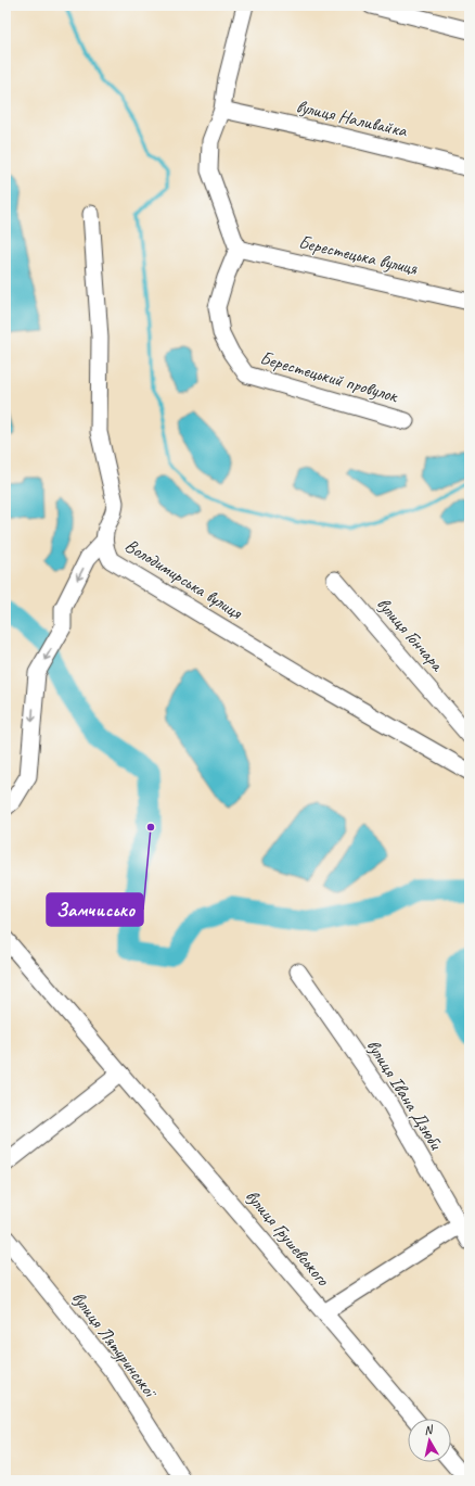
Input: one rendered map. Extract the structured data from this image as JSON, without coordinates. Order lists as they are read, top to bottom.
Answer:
{
  "streets": {
    "street": [
      "вулиця Наливайка",
      "Берестецька вулиця",
      "Берестецький провулок",
      "Володимирська вулиця",
      "вулиця Гончара",
      "вулиця Івана Дзюби",
      "вулиця Грушевського",
      "вулиця Лятуринської"
    ]
  },
  "crossings": [
    ["Берестецька вулиця", "Берестецький провулок"]
  ],
  "places": ["Замчисько"],
  "north": "top"
}
